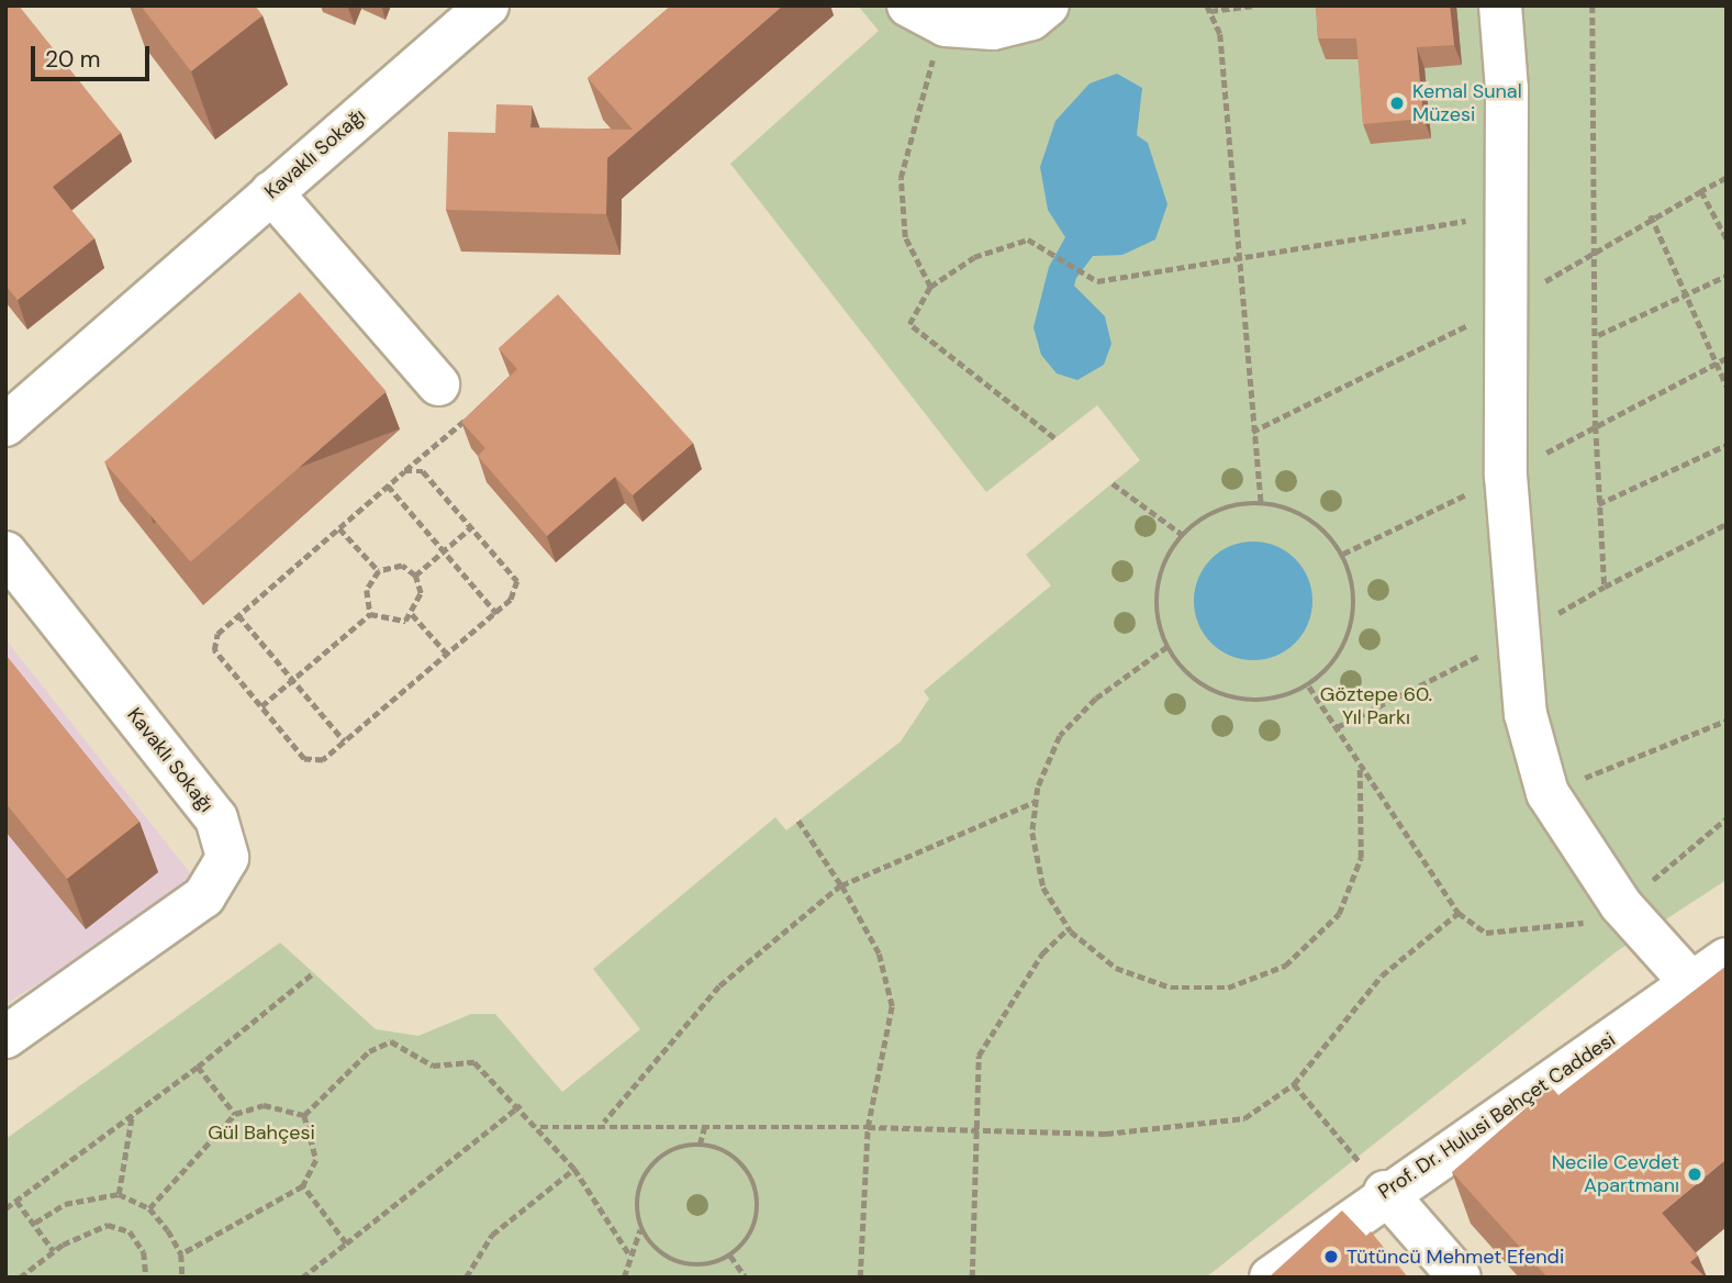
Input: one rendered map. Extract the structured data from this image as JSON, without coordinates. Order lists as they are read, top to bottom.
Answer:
{
  "streets": {
    "street": ["Kavaklı Sokağı", "Prof. Dr. Hulusi Behçet Caddesi"]
  },
  "parks": ["Göztepe 60. Yıl Parkı", "Gül Bahçesi"],
  "places": ["Kemal Sunal Müzesi", "Necile Cevdet Apartmanı", "Tütüncü Mehmet Efendi"],
  "scale_bar": "20 m"
}
